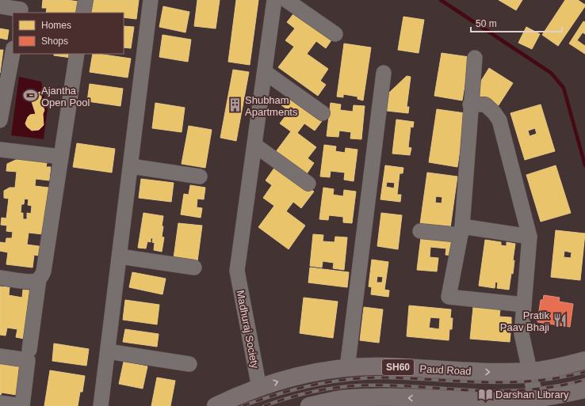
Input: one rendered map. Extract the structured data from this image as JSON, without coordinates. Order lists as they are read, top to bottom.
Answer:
{
  "streets": {
    "main road": ["SH60", "Paud Road"],
    "street": ["Madhuraj Society"]
  },
  "crossings": [
    ["Madhuraj Society", "Paud Road"]
  ],
  "places": {
    "sports": ["Ajantha Open Pool"],
    "building": ["Shubham Apartments"],
    "restaurant": ["Pratik Paav Bhaji"],
    "library": ["Darshan Library"]
  },
  "legend": ["Homes", "Shops"],
  "scale_bar": "50 m"
}
